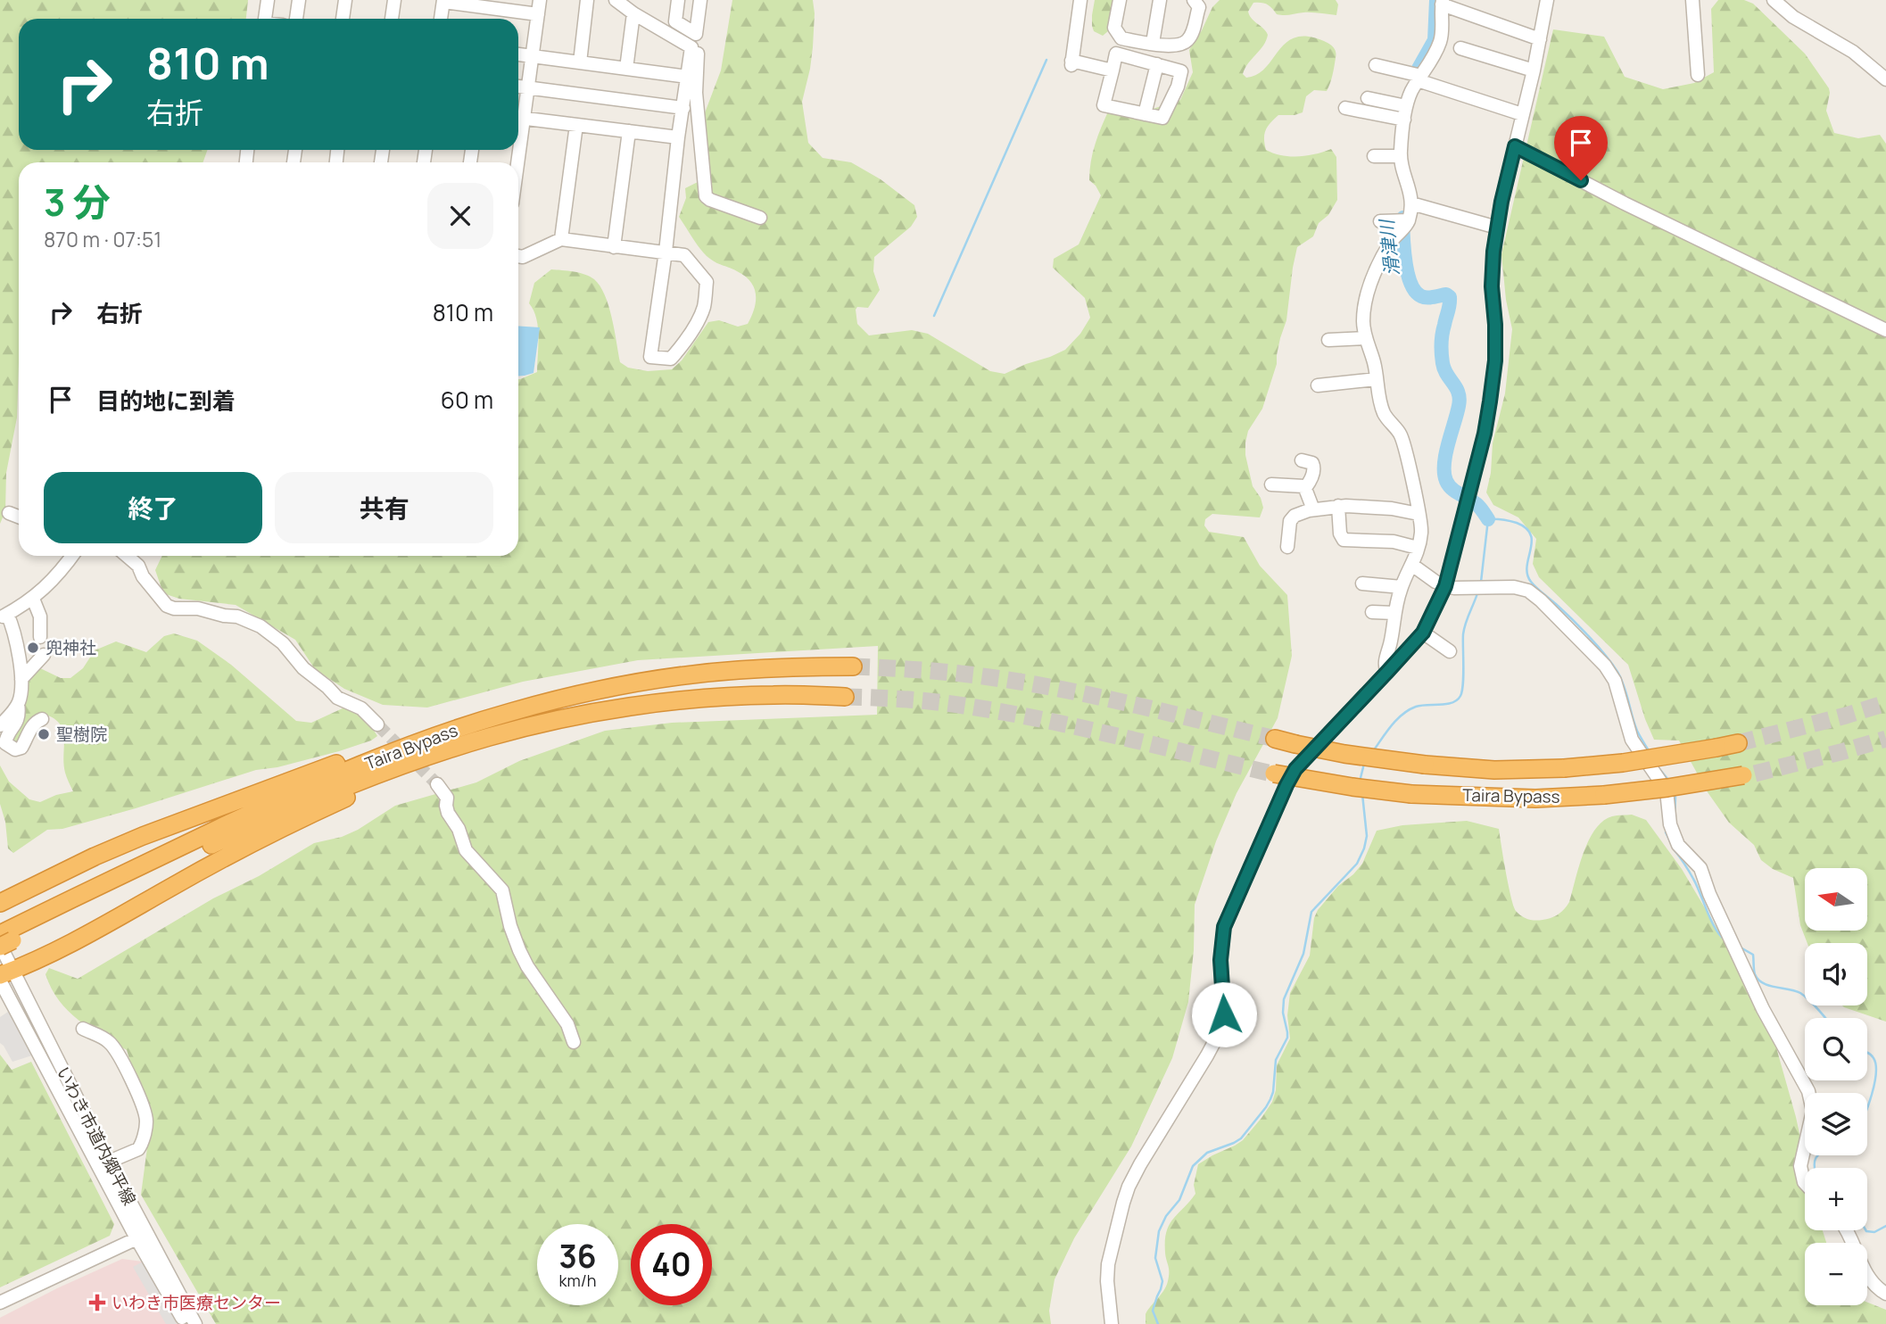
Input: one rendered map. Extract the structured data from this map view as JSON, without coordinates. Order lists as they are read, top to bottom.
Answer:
{
  "streets": {
    "highway": ["Taira Bypass"],
    "street": ["いわき市道内郷平線"]
  },
  "crossings": [
    ["Taira Bypass", "いわき市道内郷平線"]
  ],
  "water": ["滑津川"],
  "places": {
    "other": ["兜神社", "聖樹院"],
    "health": ["いわき市医療センター"]
  },
  "north": "left",
  "page": {
    "turn": ["810 m", "右折"],
    "heading": ["3 分", "870 m · 07:51"],
    "list": [
      {
        "name": "右折",
        "value": "810 m"
      },
      {
        "name": "目的地に到着",
        "value": "60 m"
      }
    ],
    "buttons": ["終了", "共有"],
    "map_buttons": ["+", "−"],
    "speed": "36 km/h",
    "limit": "40"
  }
}
